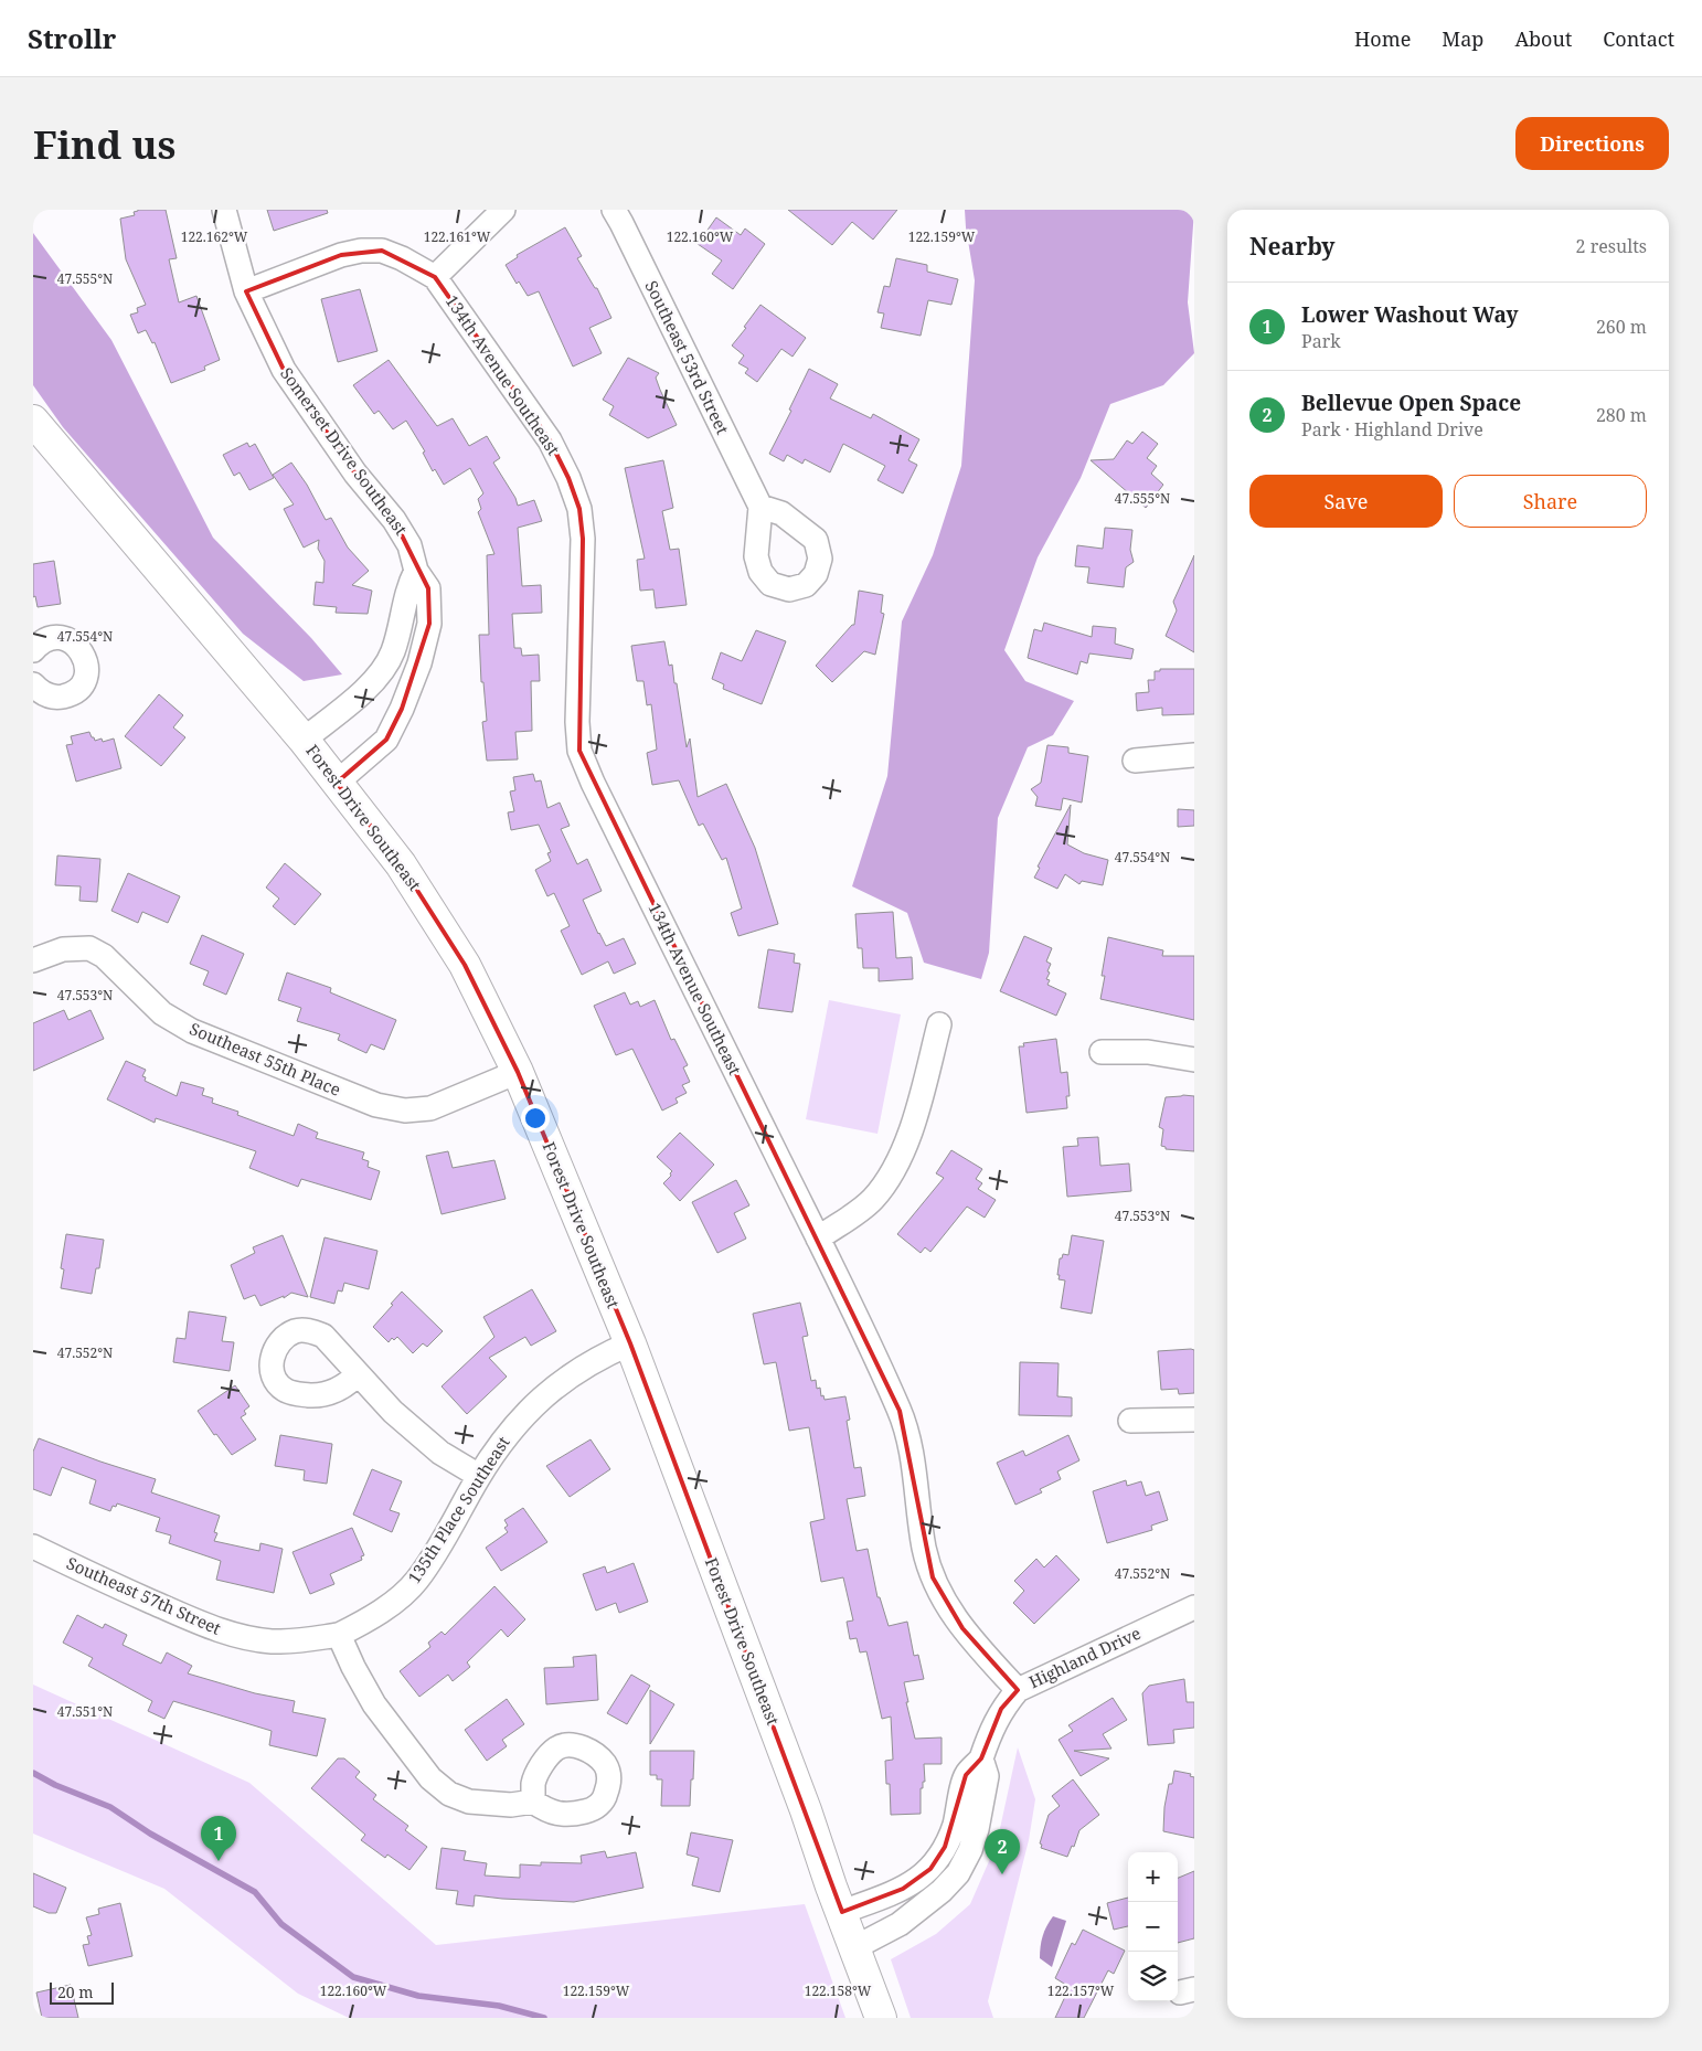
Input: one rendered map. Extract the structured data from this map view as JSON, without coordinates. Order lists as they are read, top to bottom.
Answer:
{
  "streets": {
    "main road": ["Forest Drive Southeast"],
    "street": [
      "Southeast 53rd Street",
      "134th Avenue Southeast",
      "Somerset Drive Southeast",
      "Southeast 55th Place",
      "135th Place Southeast",
      "Southeast 57th Street",
      "Highland Drive"
    ]
  },
  "crossings": [
    ["134th Avenue Southeast", "Highland Drive"],
    ["Somerset Drive Southeast", "Forest Drive Southeast"],
    ["Forest Drive Southeast", "Southeast 55th Place"],
    ["Forest Drive Southeast", "135th Place Southeast"],
    ["Forest Drive Southeast", "Highland Drive"],
    ["135th Place Southeast", "Southeast 57th Street"]
  ],
  "scale_bar": "20 m",
  "page": {
    "header": "Strollr",
    "nav": [
      "Home",
      "Map",
      "About",
      "Contact"
    ],
    "buttons": [
      "Directions",
      ["Save", "Share"]
    ],
    "title": "Find us",
    "heading": ["Nearby", "2 results"],
    "list": [
      {
        "mark": "1",
        "name": "Lower Washout Way",
        "note": "Park",
        "value": "260 m"
      },
      {
        "mark": "2",
        "name": "Bellevue Open Space",
        "note": "Park · Highland Drive",
        "value": "280 m"
      }
    ],
    "pins": ["1", "2"],
    "map_buttons": ["+", "−"],
    "scale": "20 m"
  },
  "coordinates": [
    "122.162°W",
    "122.161°W",
    "122.160°W",
    "122.159°W",
    "47.555°N",
    "47.554°N",
    "47.553°N",
    "47.552°N",
    "47.551°N",
    "122.158°W",
    "122.157°W"
  ]
}
